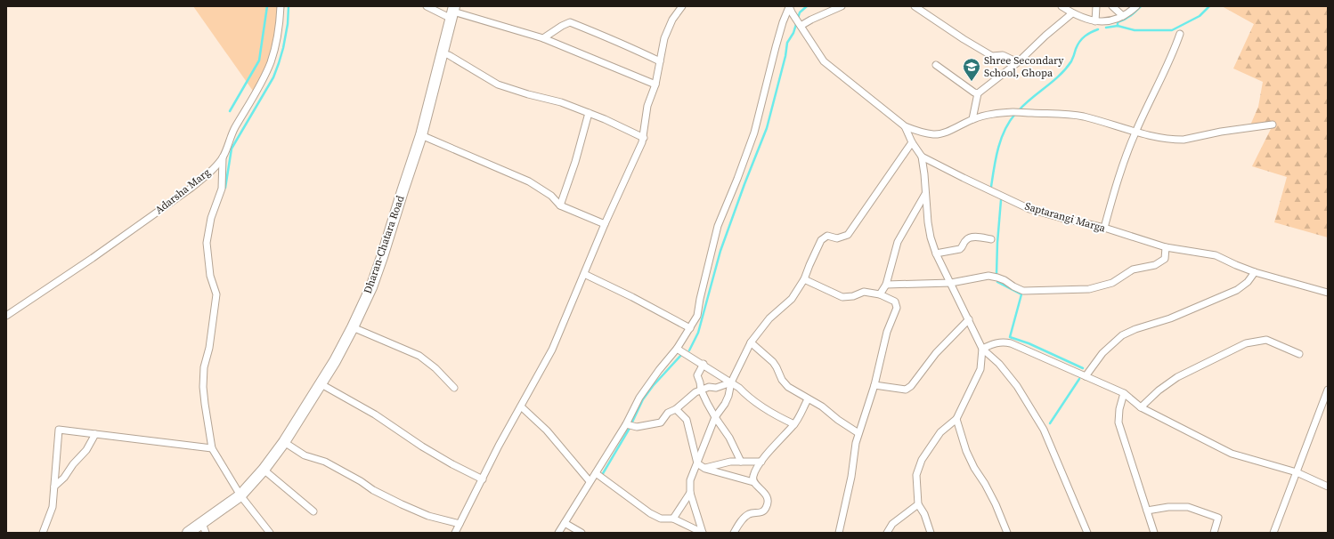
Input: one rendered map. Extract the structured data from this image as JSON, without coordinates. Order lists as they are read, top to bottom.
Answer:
{
  "streets": {
    "main road": ["Dharan-Chatara Road"],
    "street": ["Adarsha Marg", "Saptarangi Marga"]
  },
  "places": {
    "school or university": ["Shree Secondary School, Ghopa"]
  }
}
